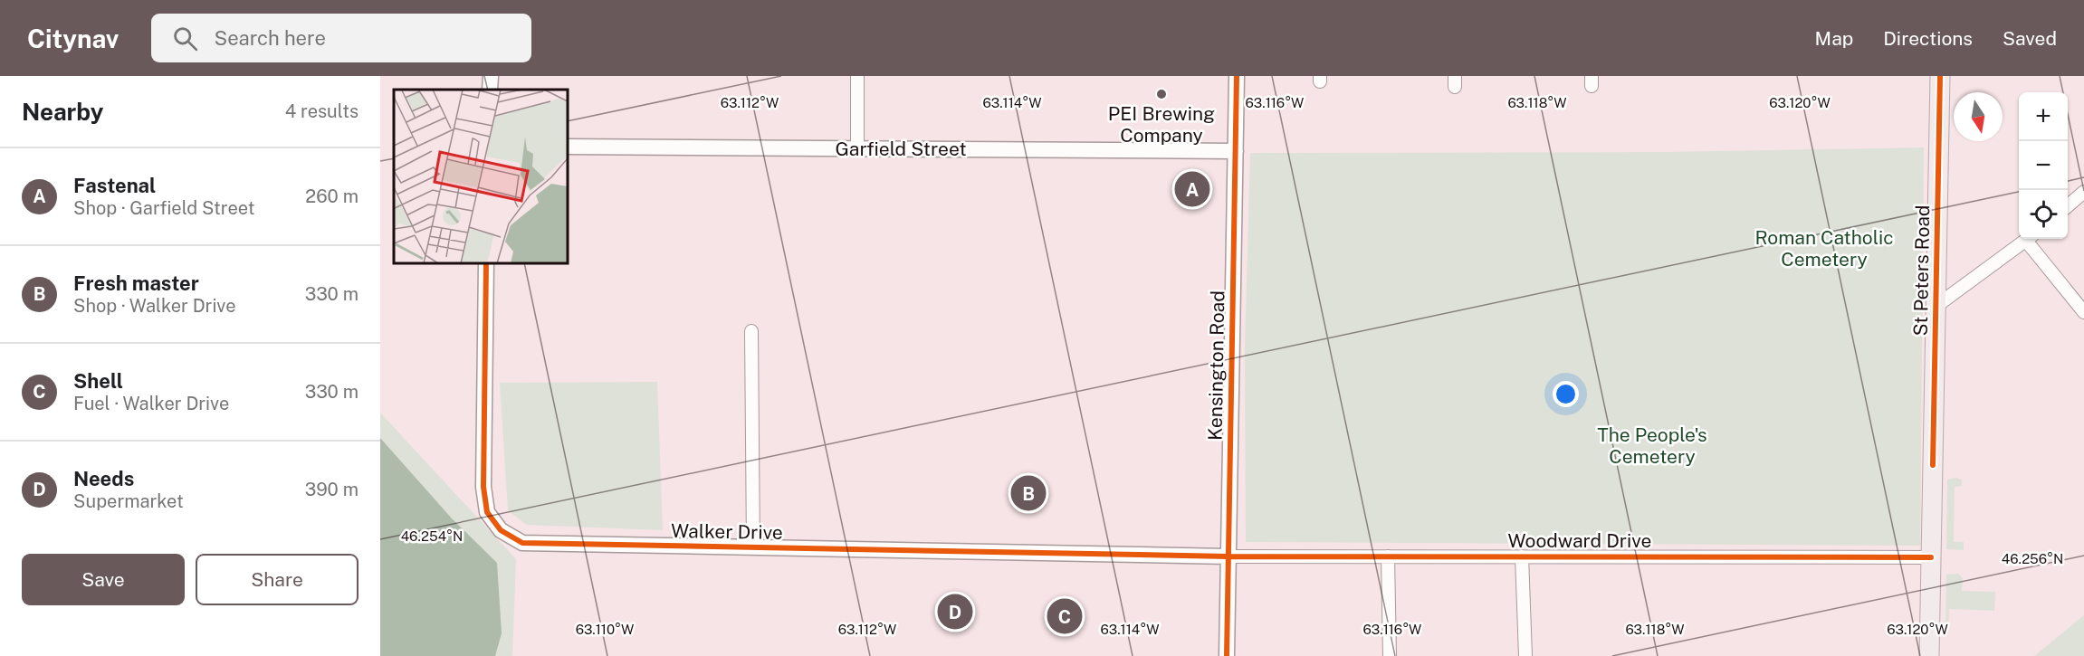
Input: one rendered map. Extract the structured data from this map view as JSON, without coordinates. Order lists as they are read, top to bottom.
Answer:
{
  "streets": {
    "main road": ["St Peters Road"],
    "street": [
      "Garfield Street",
      "Kensington Road",
      "Walker Drive",
      "Woodward Drive"
    ]
  },
  "crossings": [
    ["Garfield Street", "Kensington Road"],
    ["St Peters Road", "Woodward Drive"],
    ["Kensington Road", "Walker Drive"],
    ["Kensington Road", "Woodward Drive"],
    ["Walker Drive", "Woodward Drive"]
  ],
  "parks": ["Roman Catholic Cemetery", "The People's Cemetery"],
  "places": ["PEI Brewing Company"],
  "north": "bottom",
  "page": {
    "header": "Citynav",
    "search": "Search here",
    "nav": ["Map", "Directions", "Saved"],
    "heading": ["Nearby", "4 results"],
    "map_buttons": ["+", "−"],
    "list": [
      {
        "mark": "A",
        "name": "Fastenal",
        "note": "Shop · Garfield Street",
        "value": "260 m"
      },
      {
        "mark": "B",
        "name": "Fresh master",
        "note": "Shop · Walker Drive",
        "value": "330 m"
      },
      {
        "mark": "C",
        "name": "Shell",
        "note": "Fuel · Walker Drive",
        "value": "330 m"
      },
      {
        "mark": "D",
        "name": "Needs",
        "note": "Supermarket",
        "value": "390 m"
      }
    ],
    "pins": [
      "A",
      "B",
      "D",
      "C"
    ],
    "buttons": ["Save", "Share"]
  },
  "coordinates": [
    "63.112°W",
    "63.114°W",
    "63.116°W",
    "63.118°W",
    "63.120°W",
    "46.254°N",
    "46.256°N",
    "63.110°W"
  ]
}
